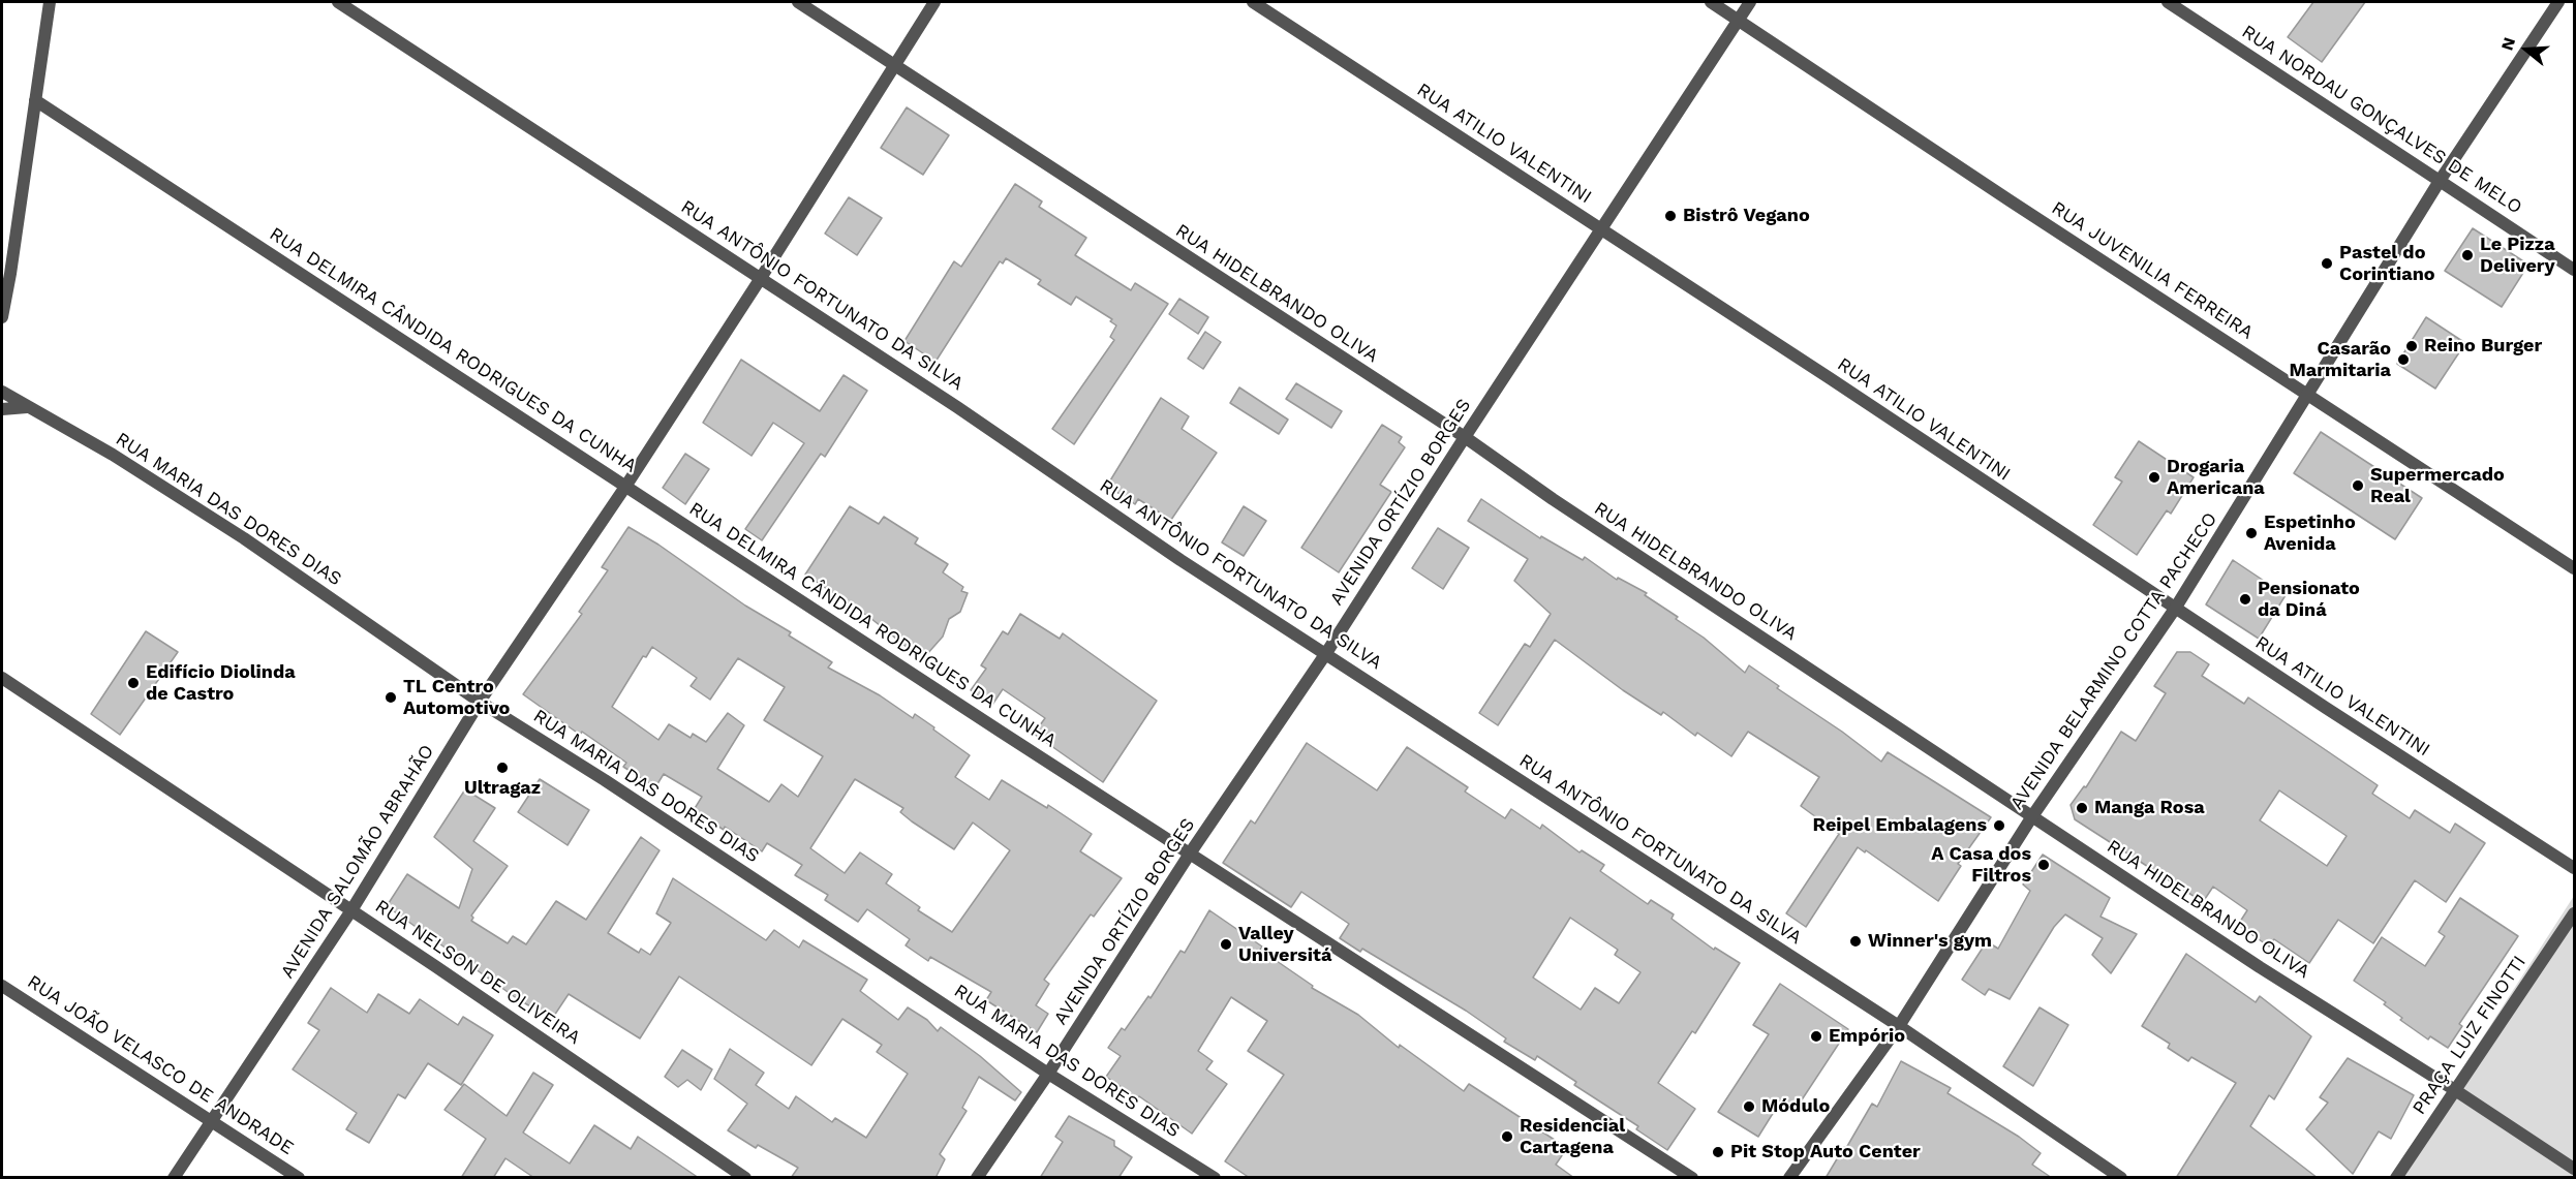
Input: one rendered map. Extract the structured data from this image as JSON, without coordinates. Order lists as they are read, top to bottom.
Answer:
{
  "streets": {
    "street": [
      "RUA NORDAU GONÇALVES DE MELO",
      "RUA ATILIO VALENTINI",
      "RUA JUVENILIA FERREIRA",
      "RUA HIDELBRANDO OLIVA",
      "RUA ANTÔNIO FORTUNATO DA SILVA",
      "RUA DELMIRA CÂNDIDA RODRIGUES DA CUNHA",
      "AVENIDA ORTÍZIO BORGES",
      "RUA MARIA DAS DORES DIAS",
      "AVENIDA BELARMINO COTTA PACHECO",
      "AVENIDA SALOMÃO ABRAHÃO",
      "RUA NELSON DE OLIVEIRA",
      "PRAÇA LUIZ FINOTTI",
      "RUA JOÃO VELASCO DE ANDRADE"
    ]
  },
  "crossings": [
    ["RUA NORDAU GONÇALVES DE MELO", "AVENIDA BELARMINO COTTA PACHECO"],
    ["RUA ATILIO VALENTINI", "AVENIDA ORTÍZIO BORGES"],
    ["RUA ATILIO VALENTINI", "AVENIDA BELARMINO COTTA PACHECO"],
    ["RUA JUVENILIA FERREIRA", "AVENIDA ORTÍZIO BORGES"],
    ["RUA JUVENILIA FERREIRA", "AVENIDA BELARMINO COTTA PACHECO"],
    ["RUA HIDELBRANDO OLIVA", "AVENIDA ORTÍZIO BORGES"],
    ["RUA HIDELBRANDO OLIVA", "AVENIDA BELARMINO COTTA PACHECO"],
    ["RUA HIDELBRANDO OLIVA", "AVENIDA SALOMÃO ABRAHÃO"],
    ["RUA HIDELBRANDO OLIVA", "PRAÇA LUIZ FINOTTI"],
    ["RUA ANTÔNIO FORTUNATO DA SILVA", "AVENIDA ORTÍZIO BORGES"],
    ["RUA ANTÔNIO FORTUNATO DA SILVA", "AVENIDA BELARMINO COTTA PACHECO"],
    ["RUA ANTÔNIO FORTUNATO DA SILVA", "AVENIDA SALOMÃO ABRAHÃO"],
    ["RUA DELMIRA CÂNDIDA RODRIGUES DA CUNHA", "AVENIDA ORTÍZIO BORGES"],
    ["RUA DELMIRA CÂNDIDA RODRIGUES DA CUNHA", "AVENIDA SALOMÃO ABRAHÃO"],
    ["AVENIDA ORTÍZIO BORGES", "RUA MARIA DAS DORES DIAS"],
    ["RUA MARIA DAS DORES DIAS", "AVENIDA SALOMÃO ABRAHÃO"],
    ["AVENIDA SALOMÃO ABRAHÃO", "RUA NELSON DE OLIVEIRA"],
    ["AVENIDA SALOMÃO ABRAHÃO", "RUA JOÃO VELASCO DE ANDRADE"]
  ],
  "places": [
    "Bistrô Vegano",
    "Le Pizza Delivery",
    "Pastel do Corintiano",
    "Reino Burger",
    "Casarão Marmitaria",
    "Drogaria Americana",
    "Supermercado Real",
    "Espetinho Avenida",
    "Pensionato da Diná",
    "Edifício Diolinda de Castro",
    "TL Centro Automotivo",
    "Ultragaz",
    "Manga Rosa",
    "Reipel Embalagens",
    "A Casa dos Filtros",
    "Winner's gym",
    "Valley Universitá",
    "Empório",
    "Módulo",
    "Residencial Cartagena",
    "Pit Stop Auto Center"
  ],
  "north": "left"
}
